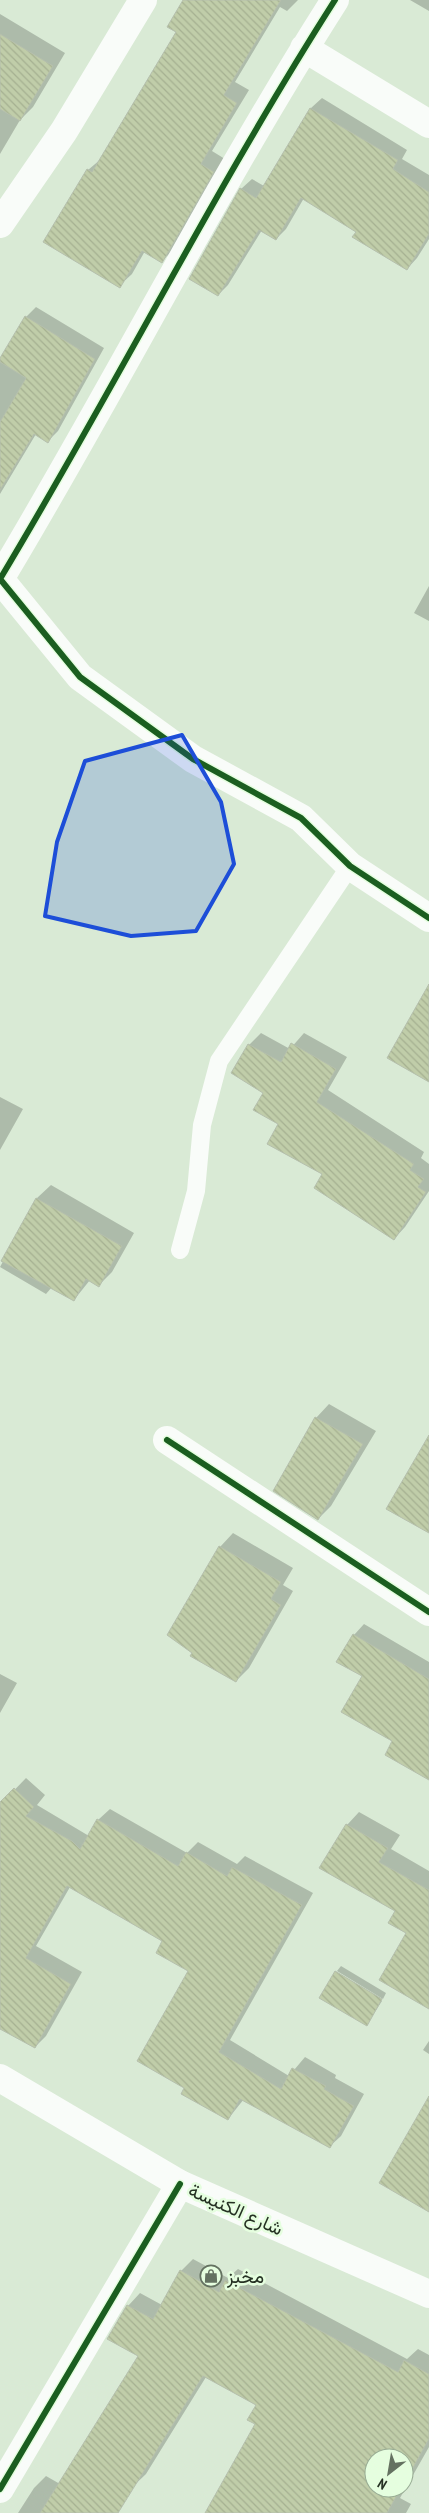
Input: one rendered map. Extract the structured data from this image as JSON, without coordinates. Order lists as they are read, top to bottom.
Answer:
{
  "streets": {
    "street": ["شارع الكنيسة"]
  },
  "places": {
    "shop": ["مخبز"]
  },
  "north": "bottom left"
}
